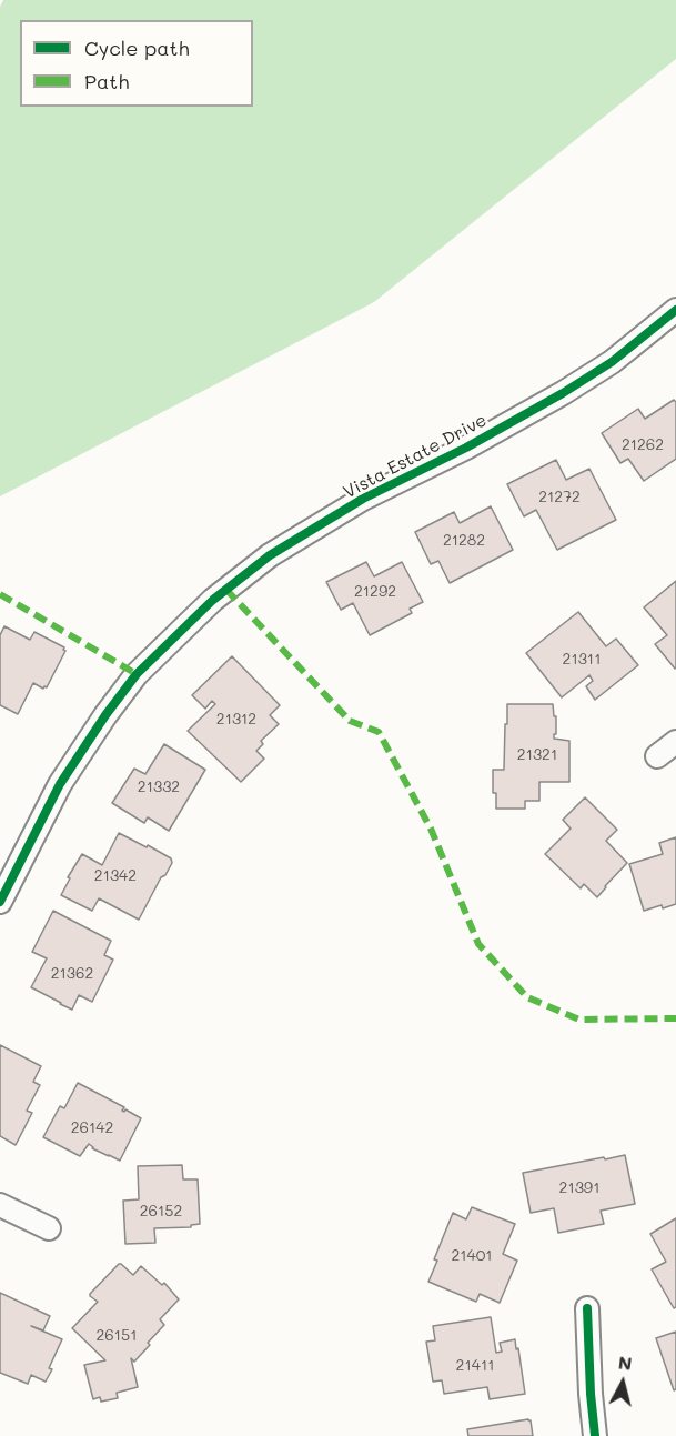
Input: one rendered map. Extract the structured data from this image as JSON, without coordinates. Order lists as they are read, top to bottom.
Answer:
{
  "streets": {
    "street": ["Vista Estate Drive"]
  },
  "house_numbers": [
    "21262",
    "21272",
    "21282",
    "21292",
    "21311",
    "21312",
    "21321",
    "21332",
    "21342",
    "21362",
    "26142",
    "21391",
    "26152",
    "21401",
    "26151",
    "21411"
  ],
  "legend": ["Cycle path", "Path"],
  "north": "top"
}
